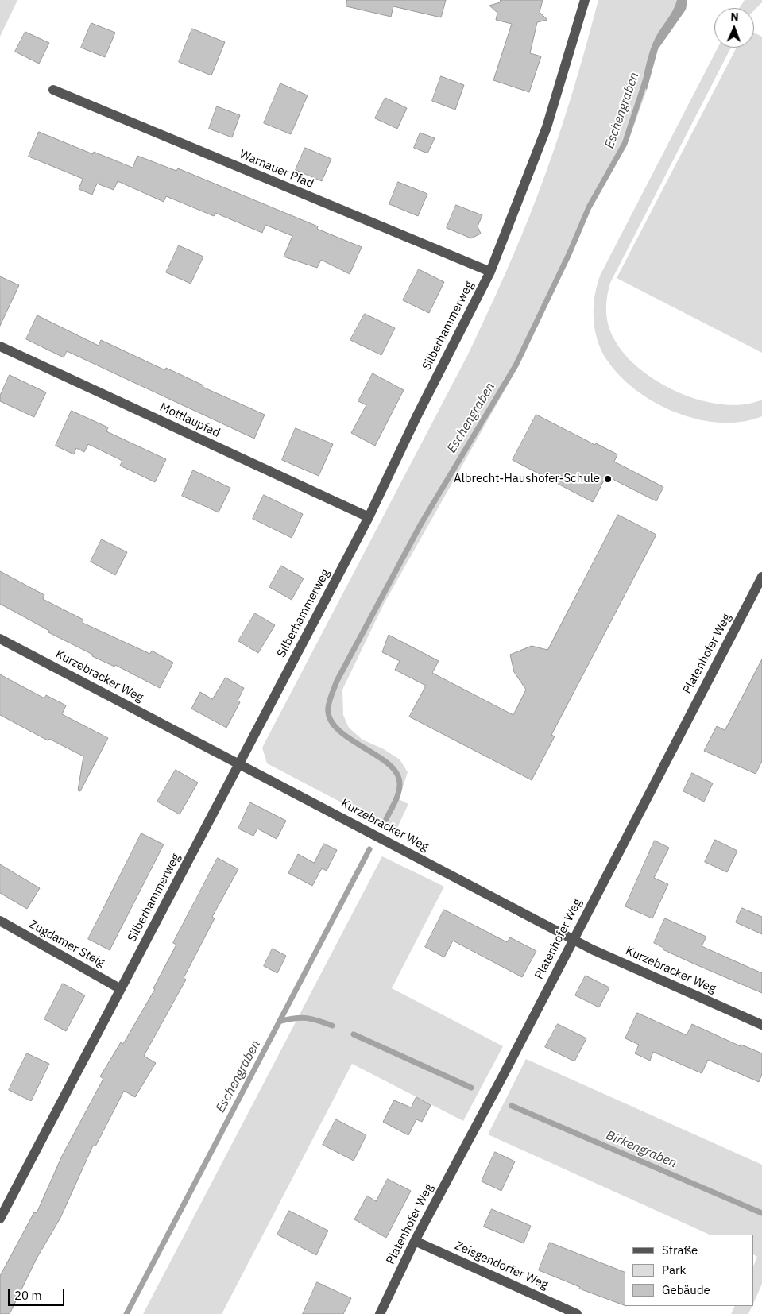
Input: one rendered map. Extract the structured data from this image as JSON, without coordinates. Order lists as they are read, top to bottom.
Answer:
{
  "streets": {
    "street": [
      "Warnauer Pfad",
      "Silberhammerweg",
      "Mottlaupfad",
      "Platenhofer Weg",
      "Kurzebracker Weg",
      "Zugdamer Steig",
      "Zeisgendorfer Weg"
    ]
  },
  "crossings": [
    ["Warnauer Pfad", "Silberhammerweg"],
    ["Silberhammerweg", "Mottlaupfad"],
    ["Silberhammerweg", "Kurzebracker Weg"],
    ["Silberhammerweg", "Zugdamer Steig"],
    ["Platenhofer Weg", "Kurzebracker Weg"],
    ["Platenhofer Weg", "Zeisgendorfer Weg"]
  ],
  "water": ["Eschengraben", "Birkengraben"],
  "places": ["Albrecht-Haushofer-Schule"],
  "legend": ["Straße", "Park", "Gebäude"],
  "scale_bar": "20 m",
  "north": "top"
}
